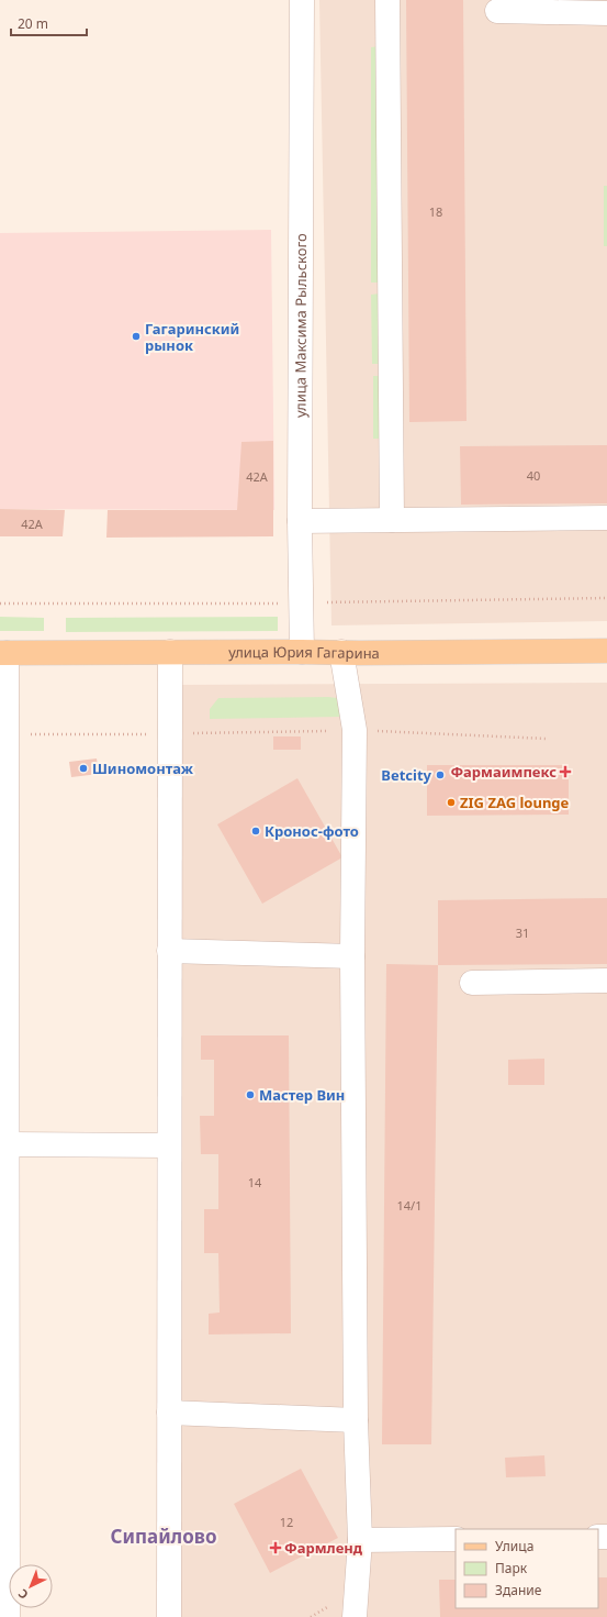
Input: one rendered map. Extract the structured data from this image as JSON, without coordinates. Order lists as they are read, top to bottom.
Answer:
{
  "streets": {
    "main road": ["улица Юрия Гагарина"],
    "street": ["улица Максима Рыльского"]
  },
  "crossings": [
    ["улица Максима Рыльского", "улица Юрия Гагарина"]
  ],
  "districts": ["Сипайлово"],
  "places": {
    "other": [
      "Гагаринский рынок",
      "Шиномонтаж",
      "Betcity",
      "ZIG ZAG lounge",
      "Кронос-фото",
      "Мастер Вин"
    ],
    "health": ["Фармаимпекс", "Фармленд"]
  },
  "house_numbers": [
    "18",
    "40",
    "42А",
    "42А",
    "31",
    "14",
    "14/1",
    "12"
  ],
  "legend": ["Улица", "Парк", "Здание"],
  "scale_bar": "20 m",
  "north": "bottom left"
}
